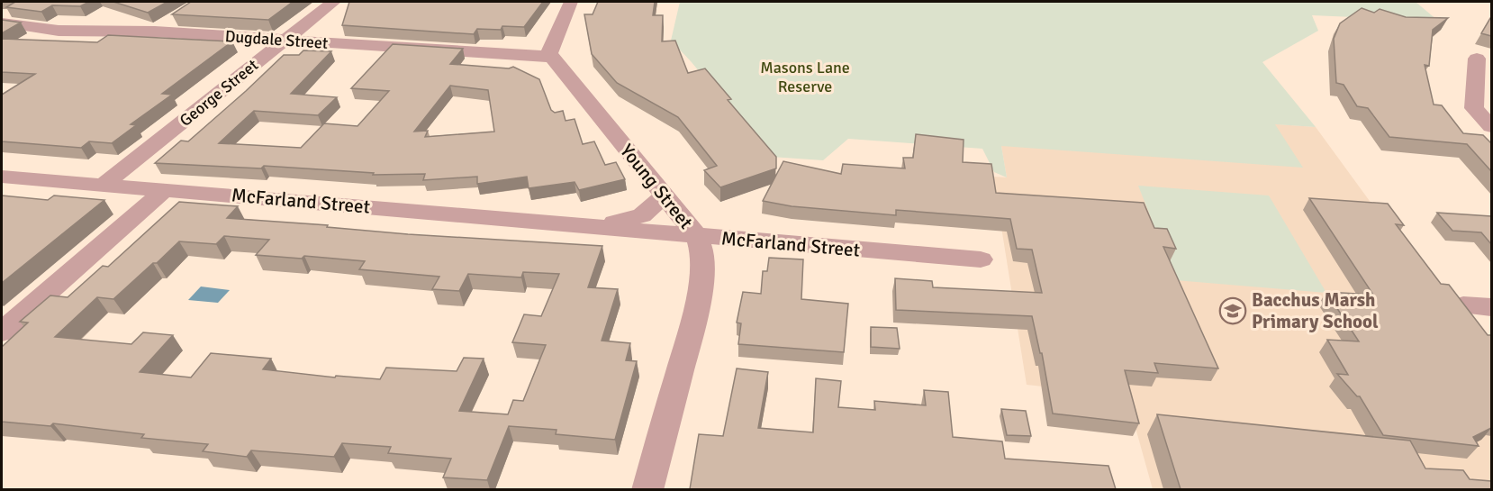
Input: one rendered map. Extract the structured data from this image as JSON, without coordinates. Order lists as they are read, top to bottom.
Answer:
{
  "streets": {
    "street": [
      "Dugdale Street",
      "George Street",
      "Young Street",
      "McFarland Street"
    ]
  },
  "crossings": [
    ["Dugdale Street", "George Street"],
    ["Dugdale Street", "Young Street"],
    ["George Street", "McFarland Street"],
    ["Young Street", "McFarland Street"]
  ],
  "parks": ["Masons Lane Reserve"],
  "places": {
    "school or university": ["Bacchus Marsh Primary School"]
  }
}
